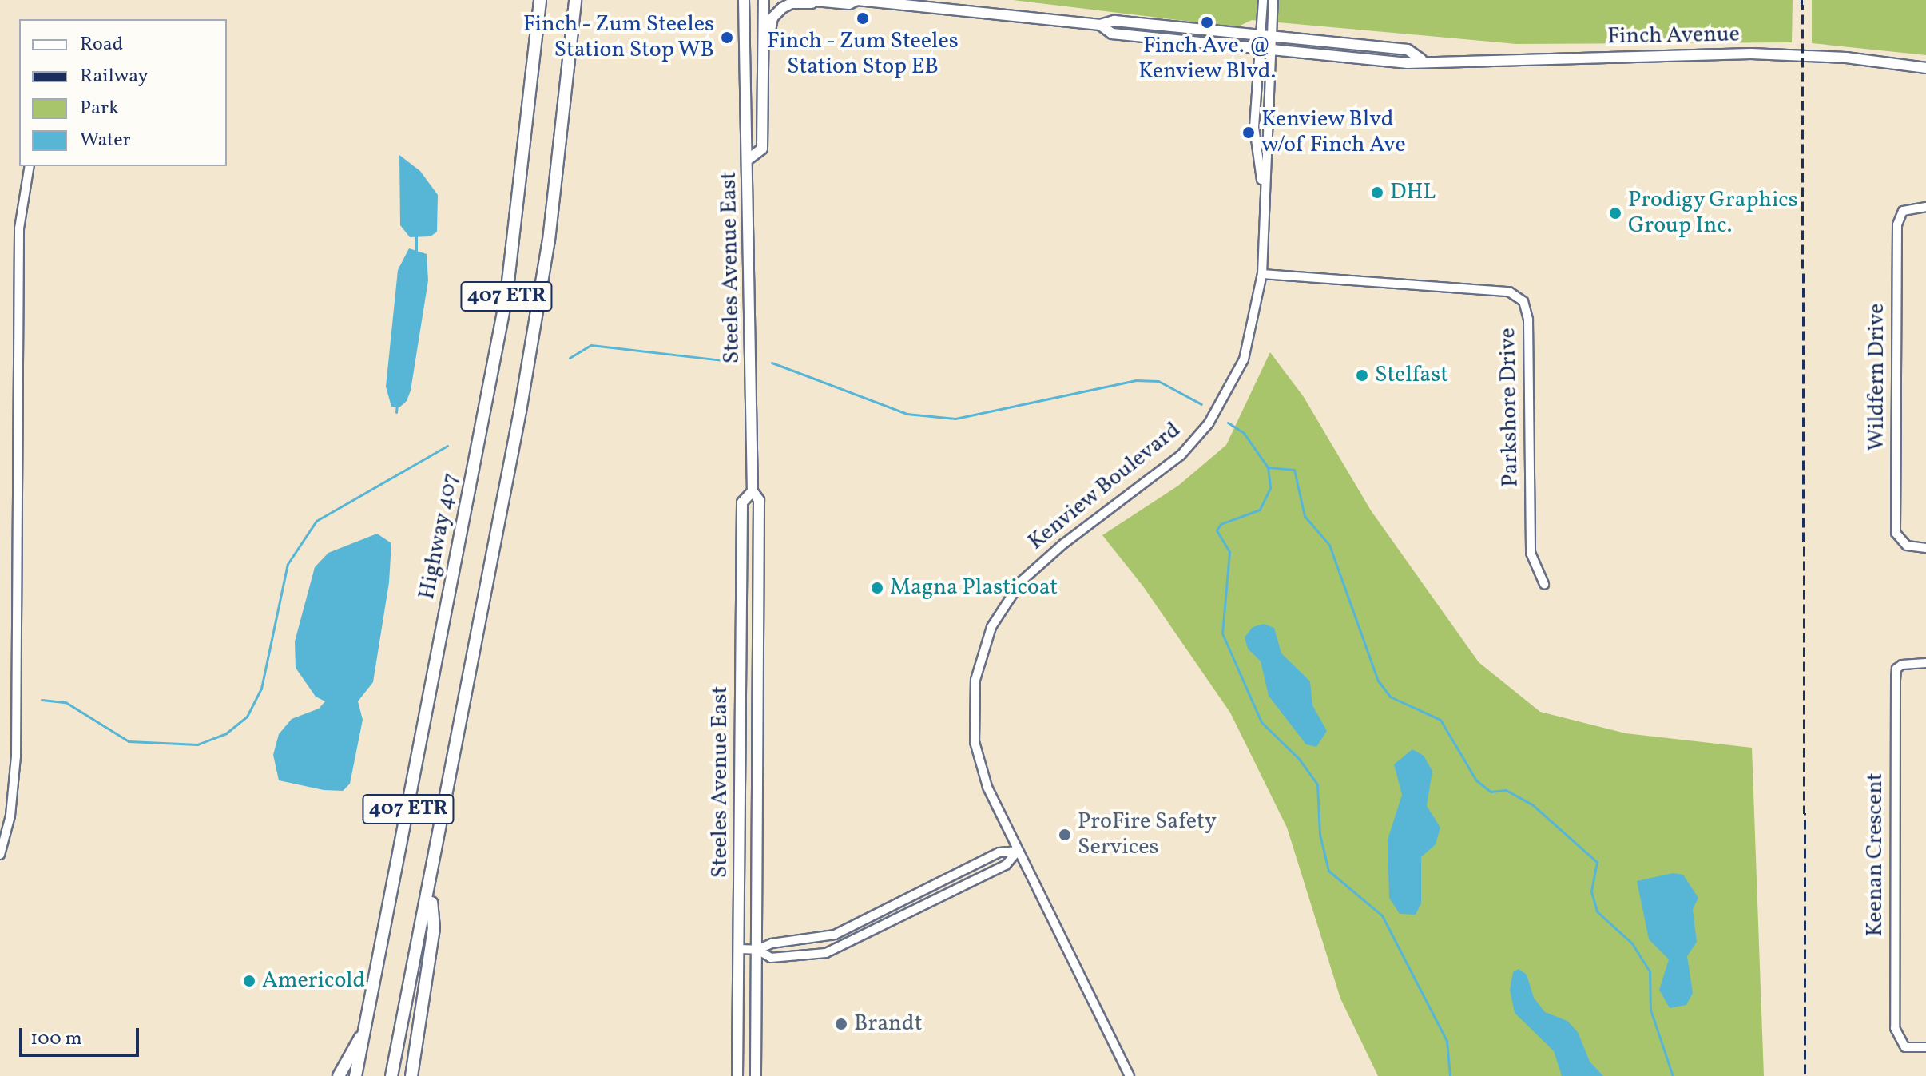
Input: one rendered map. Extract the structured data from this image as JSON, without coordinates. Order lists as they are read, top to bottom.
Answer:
{
  "streets": {
    "highway": ["407 ETR", "Highway 407"],
    "main road": ["Finch Avenue", "Steeles Avenue East"],
    "street": [
      "Wildfern Drive",
      "Parkshore Drive",
      "Kenview Boulevard",
      "Keenan Crescent"
    ]
  },
  "crossings": [
    ["Finch Avenue", "Kenview Boulevard"],
    ["Parkshore Drive", "Kenview Boulevard"]
  ],
  "places": [
    "Finch - Zum Steeles Station Stop EB",
    "Finch Ave. @ Kenview Blvd.",
    "Finch - Zum Steeles Station Stop WB",
    "Kenview Blvd w/of Finch Ave",
    "DHL",
    "Prodigy Graphics Group Inc.",
    "Stelfast",
    "Magna Plasticoat",
    "ProFire Safety Services",
    "Americold",
    "Brandt"
  ],
  "legend": [
    "Road",
    "Railway",
    "Park",
    "Water"
  ],
  "scale_bar": "100 m"
}
